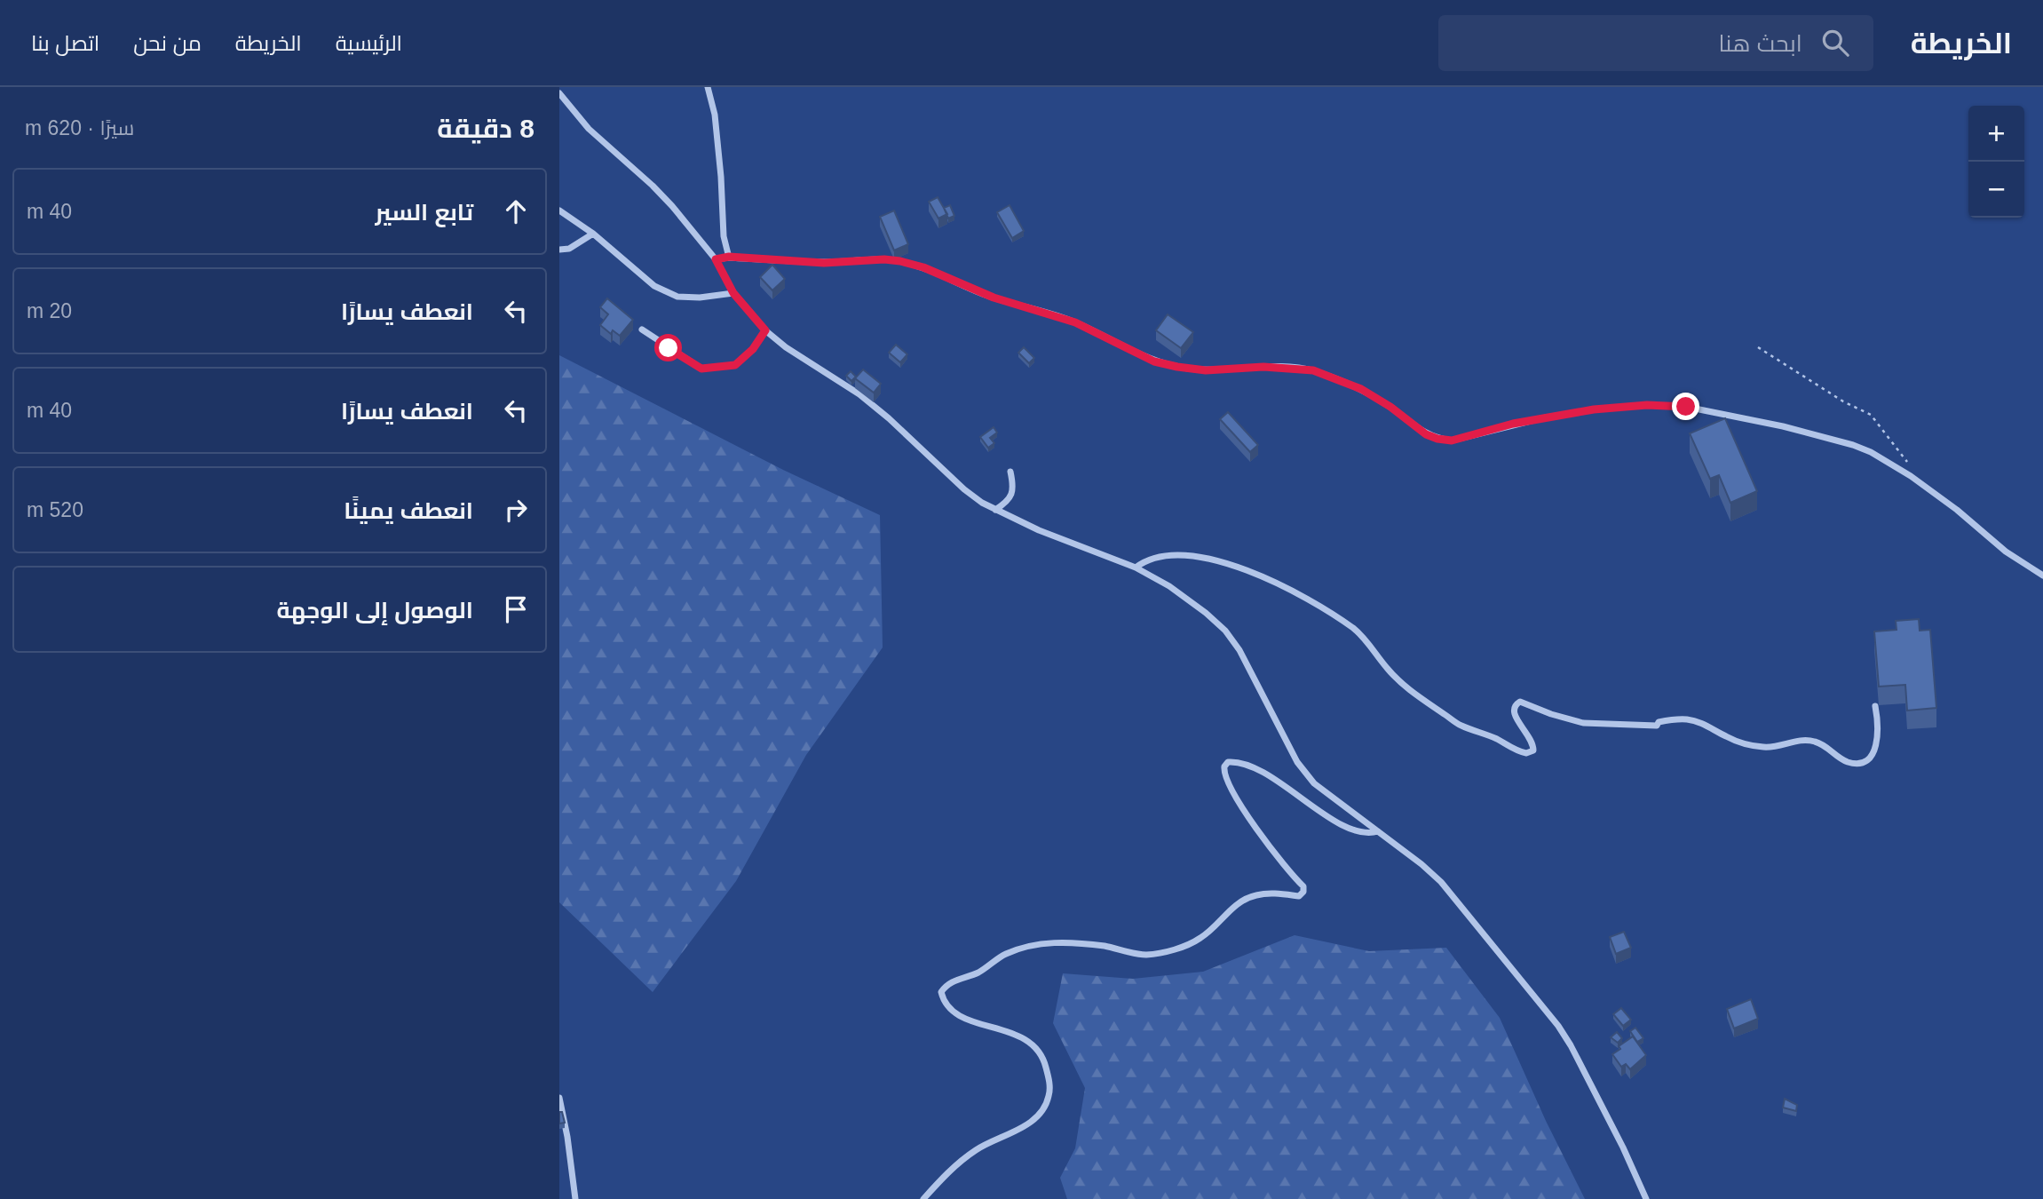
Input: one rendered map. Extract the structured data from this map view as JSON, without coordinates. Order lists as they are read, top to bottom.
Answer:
{
  "page": {
    "header": "الخريطة",
    "search": "ابحث هنا",
    "nav": [
      "الرئيسية",
      "الخريطة",
      "من نحن",
      "اتصل بنا"
    ],
    "heading": ["8 دقيقة", "سيرًا · 620 m"],
    "map_buttons": ["+", "−"],
    "list": [
      ["تابع السير", "40 m"],
      ["انعطف يسارًا", "20 m"],
      ["انعطف يسارًا", "40 m"],
      ["انعطف يمينًا", "520 m"],
      "الوصول إلى الوجهة"
    ]
  }
}
